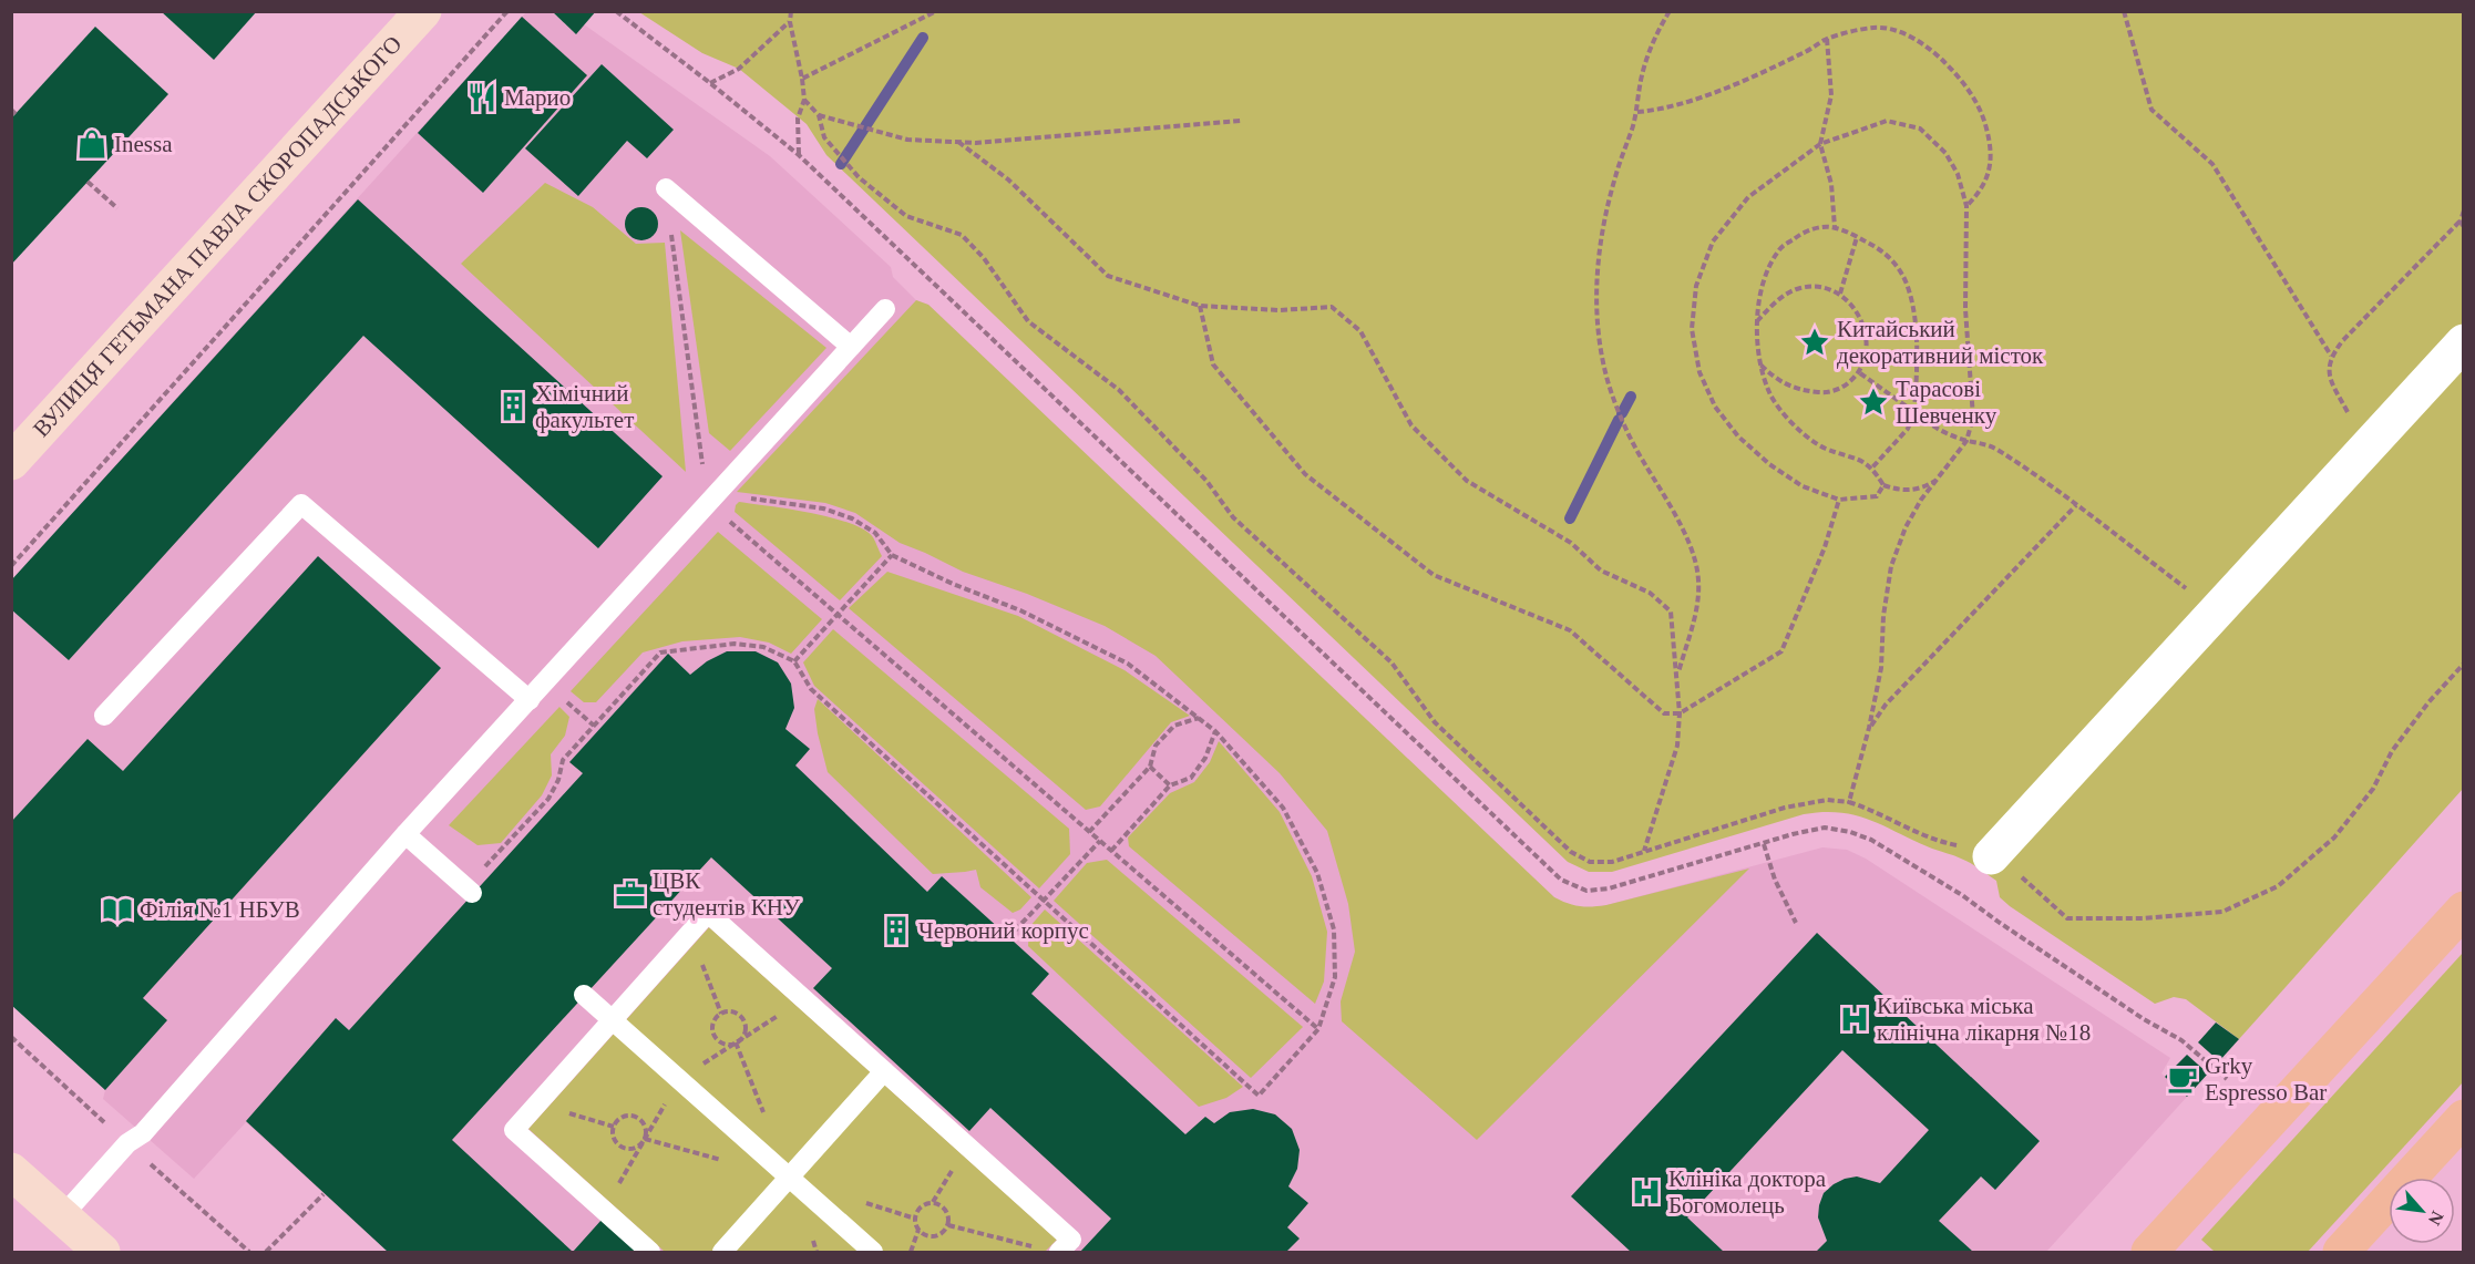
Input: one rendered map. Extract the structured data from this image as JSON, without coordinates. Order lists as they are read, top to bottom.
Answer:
{
  "streets": {
    "main road": ["ВУЛИЦЯ ГЕТЬМАНА ПАВЛА СКОРОПАДСЬКОГО"]
  },
  "places": {
    "restaurant": ["Марио"],
    "shop": ["Inessa"],
    "place": ["Китайський декоративний місток", "Тарасові Шевченку"],
    "building": ["Хімічний факультет", "Червоний корпус"],
    "office": ["ЦВК студентів КНУ"],
    "library": ["Філія №1 НБУВ"],
    "hospital": ["Київська міська клінічна лікарня №18", "Клініка доктора Богомолець"],
    "cafe": ["Grky Espresso Bar"]
  },
  "north": "bottom right"
}
